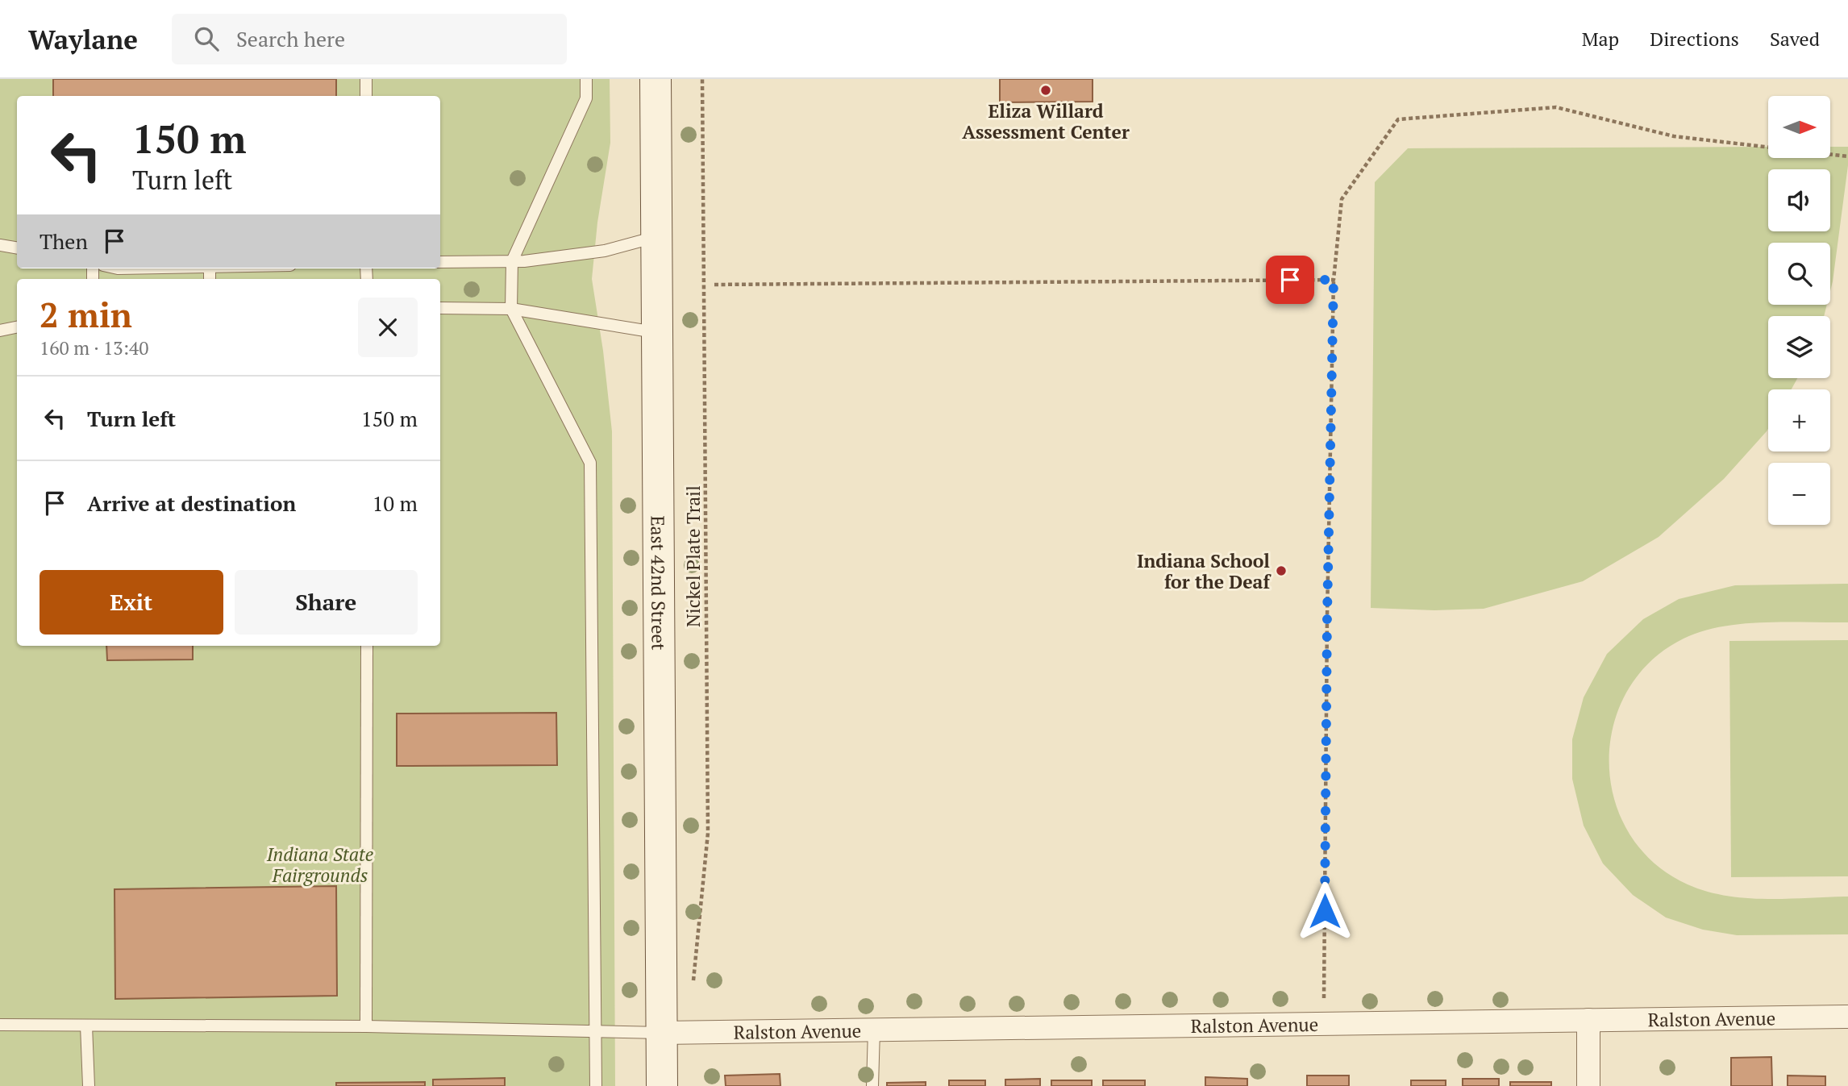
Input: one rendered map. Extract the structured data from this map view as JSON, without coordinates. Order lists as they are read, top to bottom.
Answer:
{
  "streets": {
    "street": ["East 42nd Street", "Ralston Avenue"],
    "path": ["Nickel Plate Trail"]
  },
  "crossings": [
    ["East 42nd Street", "Ralston Avenue"]
  ],
  "parks": ["Indiana State Fairgrounds"],
  "places": ["Eliza Willard Assessment Center", "Indiana School for the Deaf"],
  "north": "right",
  "page": {
    "header": "Waylane",
    "search": "Search here",
    "nav": ["Map", "Directions", "Saved"],
    "map_buttons": ["+", "−"],
    "turn": ["150 m", "Turn left"],
    "then": "Then",
    "heading": ["2 min", "160 m · 13:40"],
    "list": [
      {
        "name": "Turn left",
        "value": "150 m"
      },
      {
        "name": "Arrive at destination",
        "value": "10 m"
      }
    ],
    "buttons": ["Exit", "Share"]
  }
}
